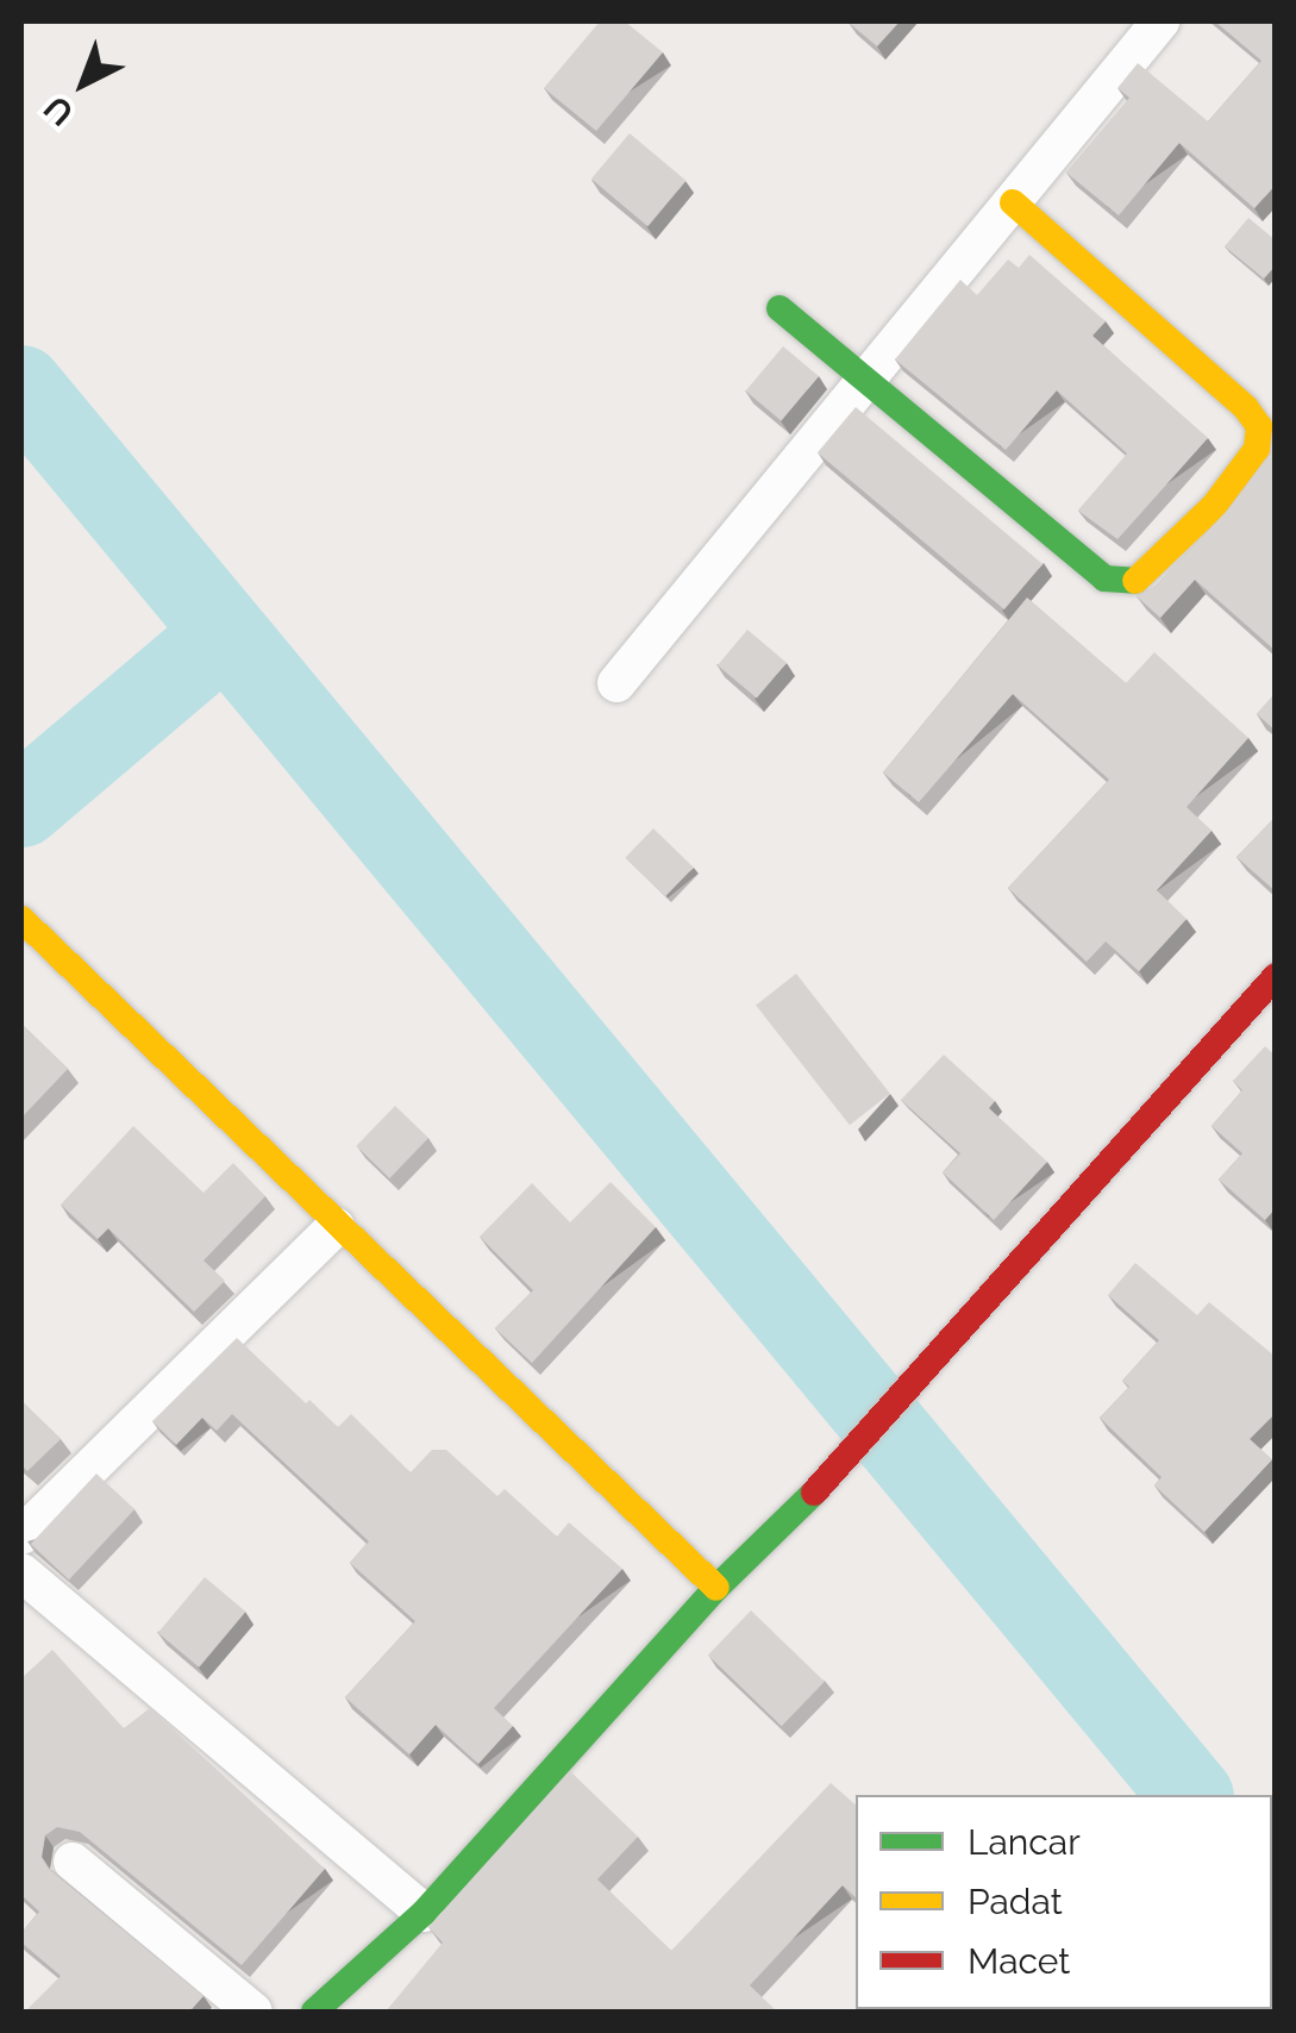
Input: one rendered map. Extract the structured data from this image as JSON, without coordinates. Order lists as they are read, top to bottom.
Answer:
{
  "legend": ["Lancar", "Padat", "Macet"],
  "north": "bottom left"
}
